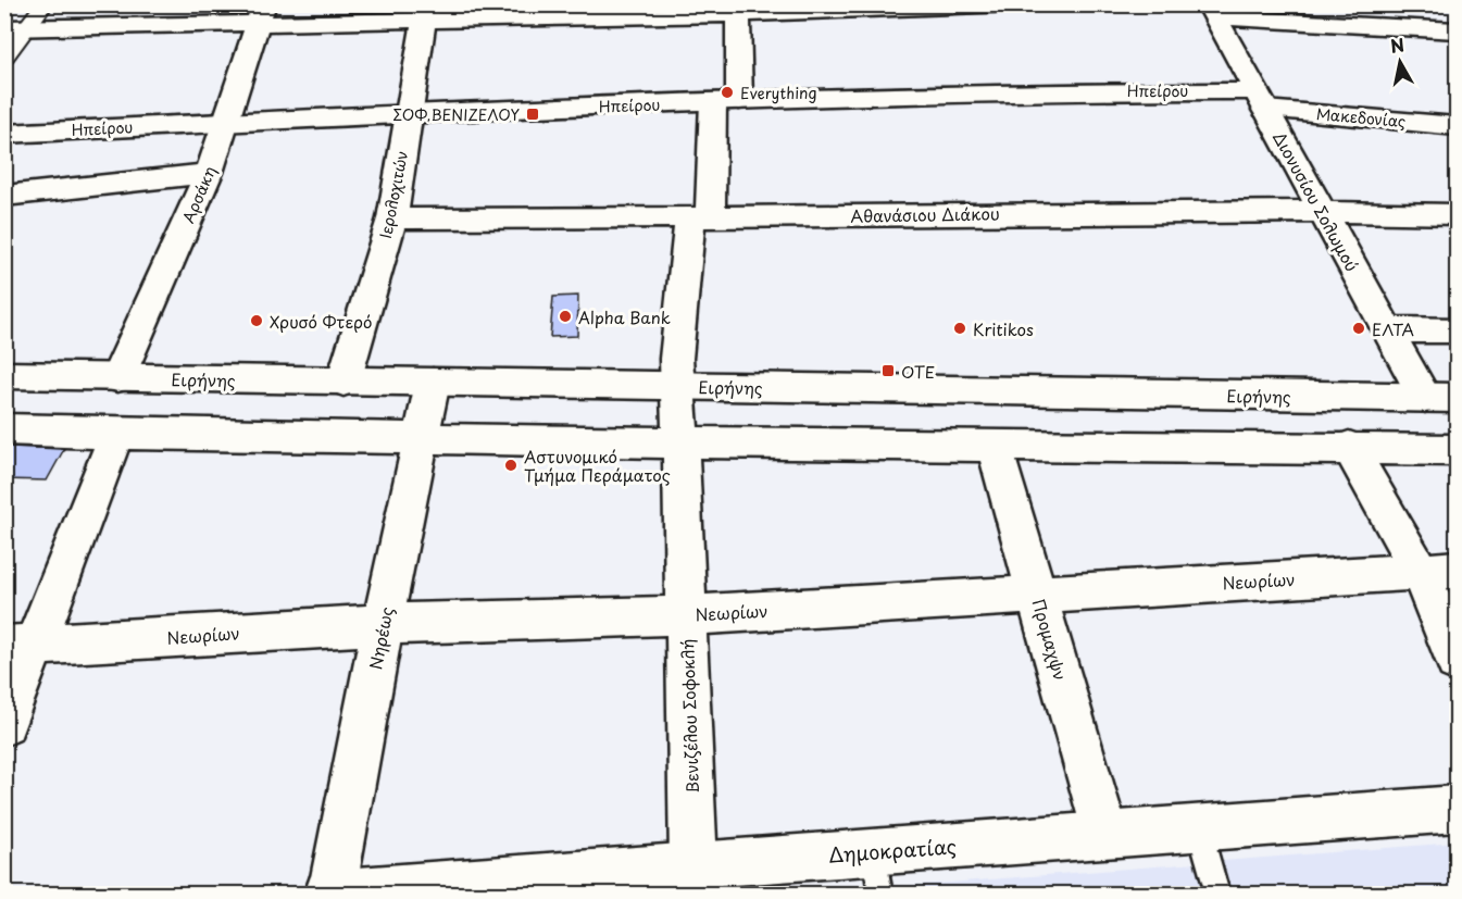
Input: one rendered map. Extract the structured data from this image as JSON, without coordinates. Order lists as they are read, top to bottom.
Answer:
{
  "streets": {
    "street": [
      "Ηπείρου",
      "Μακεδονίας",
      "Αρσάκη",
      "Ιερολοχιτών",
      "Διονυσίου Σολωμού",
      "Αθανάσιου Διάκου",
      "Ειρήνης",
      "Νεωρίων",
      "Νηρέως",
      "Προμαχψν",
      "Βενιζέλου Σοφοκλή",
      "Δημοκρατίας"
    ]
  },
  "crossings": [
    ["Ηπείρου", "Μακεδονίας"],
    ["Ηπείρου", "Αρσάκη"],
    ["Ηπείρου", "Ιερολοχιτών"],
    ["Ηπείρου", "Διονυσίου Σολωμού"],
    ["Ηπείρου", "Βενιζέλου Σοφοκλή"],
    ["Μακεδονίας", "Διονυσίου Σολωμού"],
    ["Αρσάκη", "Ειρήνης"],
    ["Ιερολοχιτών", "Αθανάσιου Διάκου"],
    ["Ιερολοχιτών", "Ειρήνης"],
    ["Διονυσίου Σολωμού", "Αθανάσιου Διάκου"],
    ["Διονυσίου Σολωμού", "Ειρήνης"],
    ["Αθανάσιου Διάκου", "Βενιζέλου Σοφοκλή"],
    ["Ειρήνης", "Νηρέως"],
    ["Ειρήνης", "Βενιζέλου Σοφοκλή"],
    ["Νεωρίων", "Νηρέως"],
    ["Νεωρίων", "Προμαχψν"],
    ["Νεωρίων", "Βενιζέλου Σοφοκλή"],
    ["Νηρέως", "Δημοκρατίας"],
    ["Προμαχψν", "Δημοκρατίας"],
    ["Βενιζέλου Σοφοκλή", "Δημοκρατίας"]
  ],
  "places": {
    "other": [
      "Everything",
      "Alpha Bank",
      "Χρυσό Φτερό",
      "Kritikos",
      "ΕΛΤΑ",
      "Αστυνομικό Τμήμα Περάματος"
    ],
    "transit": ["ΣΟΦ.ΒΕΝΙΖΕΛΟΥ", "ΟΤΕ"]
  },
  "north": "top"
}
